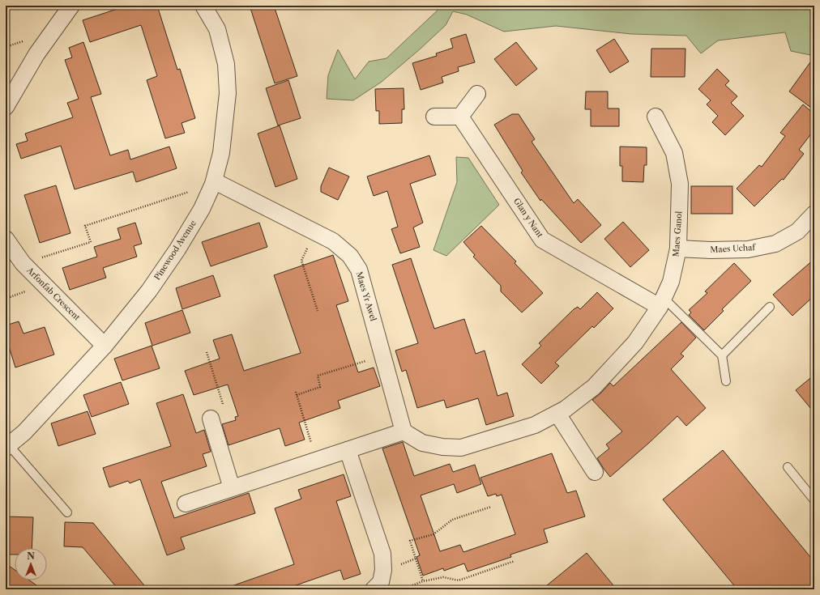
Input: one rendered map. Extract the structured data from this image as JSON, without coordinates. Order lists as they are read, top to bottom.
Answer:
{
  "streets": {
    "street": [
      "Glan y Nant",
      "Maes Ganol",
      "Maes Uchaf",
      "Pinewood Avenue",
      "Arfonfab Crescent",
      "Maes Yr Awel"
    ]
  },
  "crossings": [
    ["Glan y Nant", "Maes Ganol"],
    ["Maes Ganol", "Maes Uchaf"],
    ["Pinewood Avenue", "Arfonfab Crescent"],
    ["Pinewood Avenue", "Maes Yr Awel"]
  ],
  "north": "top"
}
